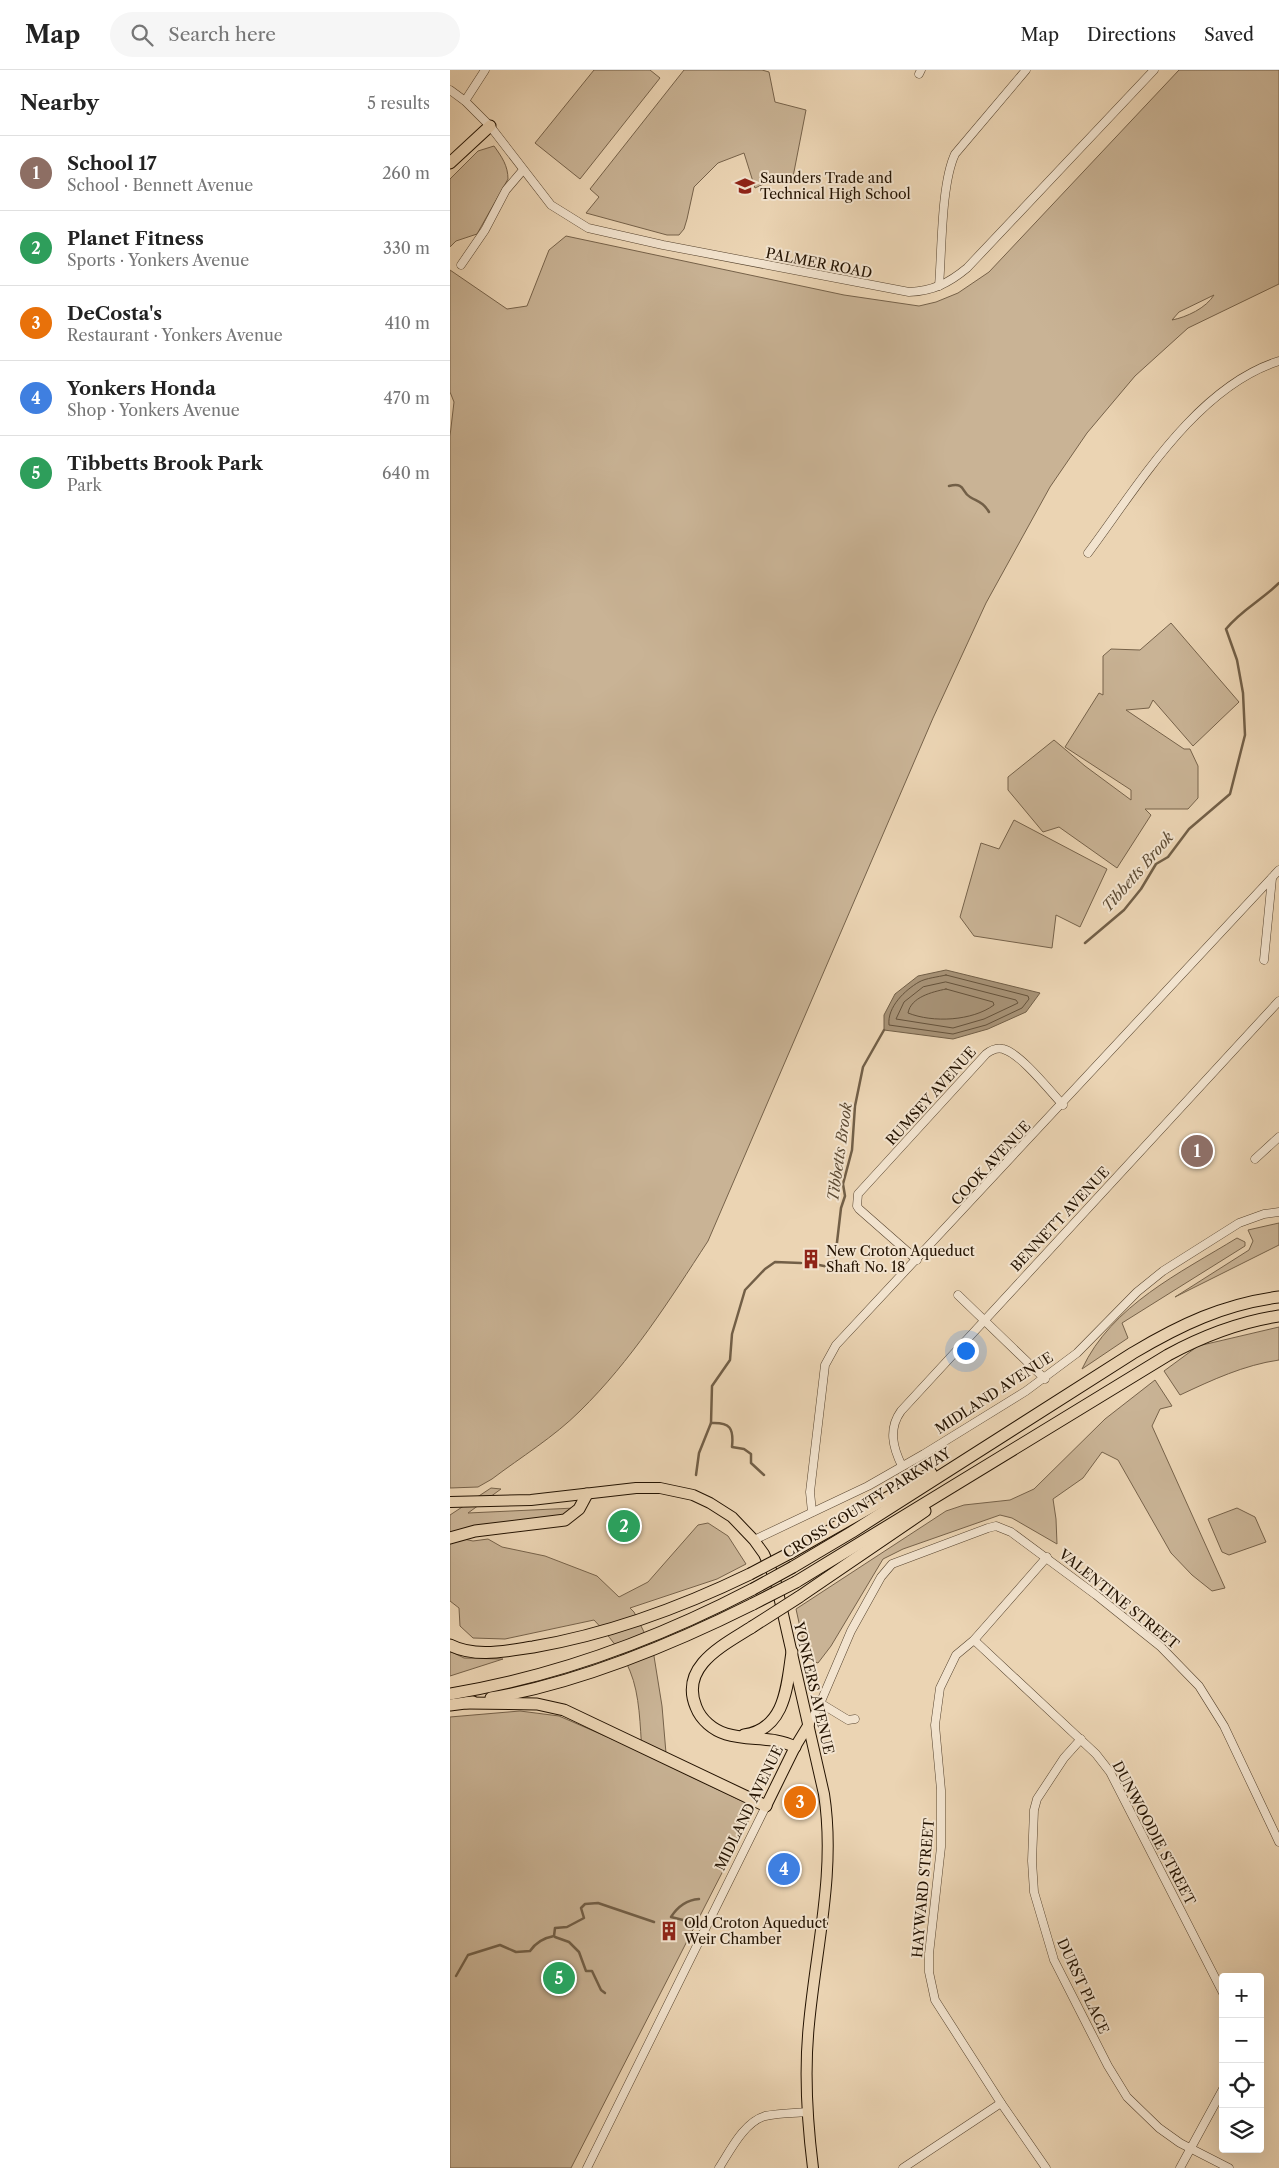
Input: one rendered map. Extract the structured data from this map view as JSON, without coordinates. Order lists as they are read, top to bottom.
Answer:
{
  "streets": {
    "highway": ["CROSS COUNTY PARKWAY"],
    "main road": ["MIDLAND AVENUE", "YONKERS AVENUE"],
    "street": [
      "PALMER ROAD",
      "RUMSEY AVENUE",
      "COOK AVENUE",
      "BENNETT AVENUE",
      "VALENTINE STREET",
      "DUNWOODIE STREET",
      "HAYWARD STREET",
      "DURST PLACE"
    ]
  },
  "crossings": [
    ["RUMSEY AVENUE", "COOK AVENUE"],
    ["COOK AVENUE", "MIDLAND AVENUE"],
    ["BENNETT AVENUE", "MIDLAND AVENUE"],
    ["MIDLAND AVENUE", "VALENTINE STREET"],
    ["MIDLAND AVENUE", "YONKERS AVENUE"],
    ["VALENTINE STREET", "HAYWARD STREET"],
    ["DUNWOODIE STREET", "HAYWARD STREET"],
    ["DUNWOODIE STREET", "DURST PLACE"]
  ],
  "water": ["Tibbetts Brook"],
  "places": {
    "school or university": ["Saunders Trade and Technical High School"],
    "building": ["New Croton Aqueduct Shaft No. 18", "Old Croton Aqueduct Weir Chamber"]
  },
  "page": {
    "header": "Map",
    "search": "Search here",
    "nav": ["Map", "Directions", "Saved"],
    "heading": ["Nearby", "5 results"],
    "list": [
      {
        "mark": "1",
        "name": "School 17",
        "note": "School · Bennett Avenue",
        "value": "260 m"
      },
      {
        "mark": "2",
        "name": "Planet Fitness",
        "note": "Sports · Yonkers Avenue",
        "value": "330 m"
      },
      {
        "mark": "3",
        "name": "DeCosta's",
        "note": "Restaurant · Yonkers Avenue",
        "value": "410 m"
      },
      {
        "mark": "4",
        "name": "Yonkers Honda",
        "note": "Shop · Yonkers Avenue",
        "value": "470 m"
      },
      {
        "mark": "5",
        "name": "Tibbetts Brook Park",
        "note": "Park",
        "value": "640 m"
      }
    ],
    "pins": [
      "1",
      "2",
      "3",
      "4",
      "5"
    ],
    "map_buttons": ["+", "−"]
  }
}
